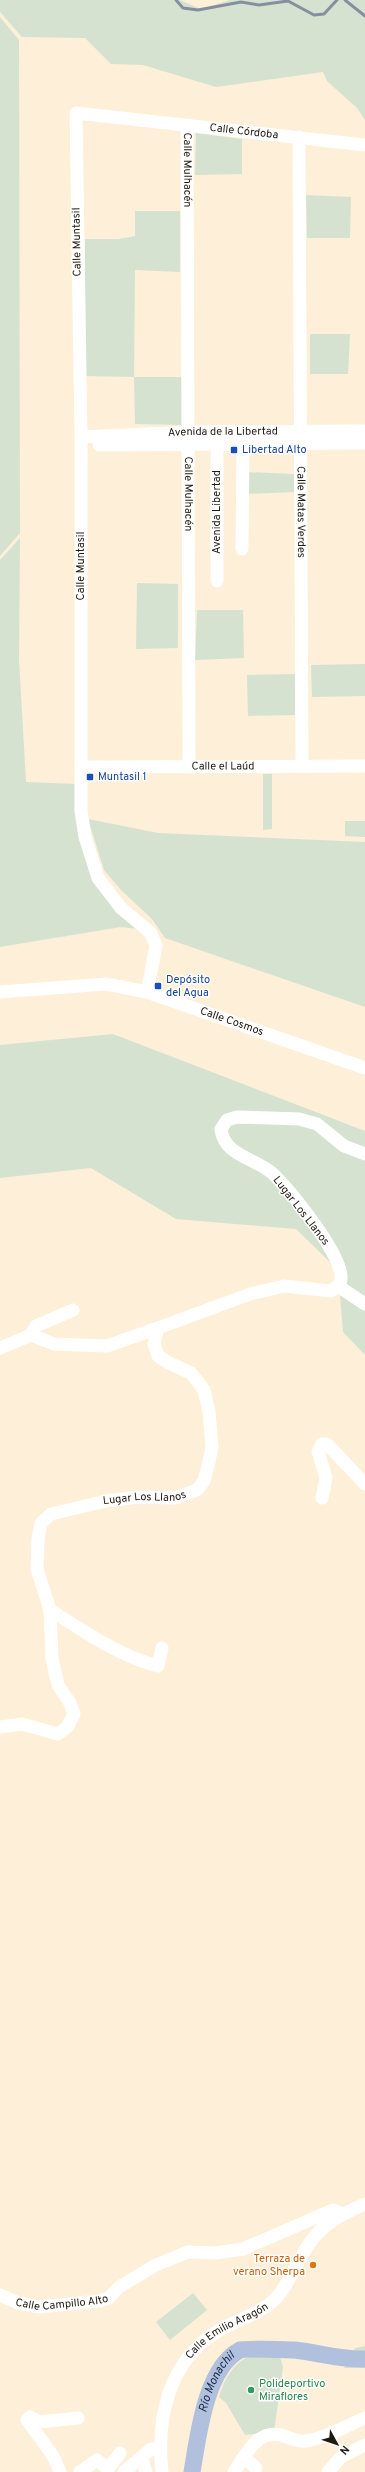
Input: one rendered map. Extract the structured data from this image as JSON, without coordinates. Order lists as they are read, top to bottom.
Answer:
{
  "streets": {
    "street": [
      "Calle Córdoba",
      "Calle Mulhacén",
      "Calle Muntasil",
      "Avenida de la Libertad",
      "Avenida Libertad",
      "Calle Matas Verdes",
      "Calle el Laúd",
      "Calle Cosmos",
      "Lugar Los Llanos",
      "Calle Campillo Alto",
      "Calle Emilio Aragón"
    ]
  },
  "crossings": [
    ["Calle Córdoba", "Calle Mulhacén"],
    ["Calle Córdoba", "Calle Muntasil"],
    ["Calle Córdoba", "Calle Matas Verdes"],
    ["Calle Mulhacén", "Avenida de la Libertad"],
    ["Calle Mulhacén", "Calle el Laúd"],
    ["Calle Muntasil", "Avenida de la Libertad"],
    ["Calle Muntasil", "Calle el Laúd"],
    ["Calle Muntasil", "Calle Cosmos"],
    ["Avenida de la Libertad", "Avenida Libertad"],
    ["Avenida de la Libertad", "Calle Matas Verdes"],
    ["Calle Matas Verdes", "Calle el Laúd"],
    ["Calle Campillo Alto", "Calle Emilio Aragón"]
  ],
  "water": ["Río Monachil"],
  "places": {
    "transit": ["Libertad Alto", "Muntasil 1", "Depósito del Agua"],
    "other": ["Terraza de verano Sherpa", "Polideportivo Miraflores"]
  },
  "north": "bottom right"
}
